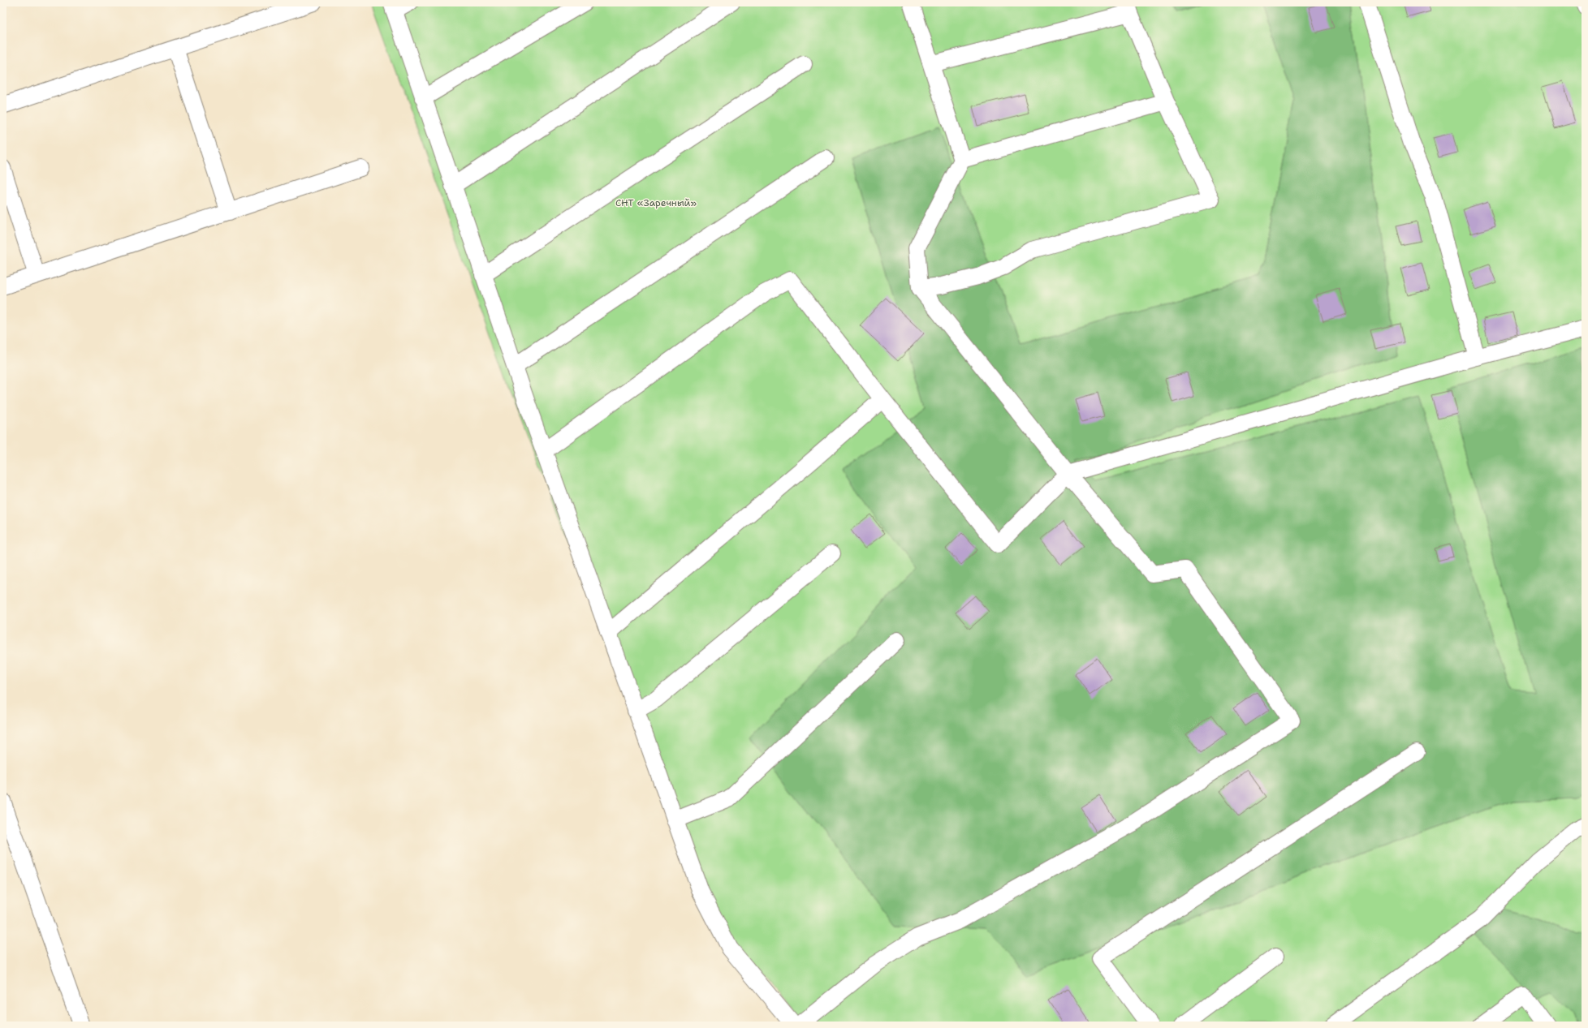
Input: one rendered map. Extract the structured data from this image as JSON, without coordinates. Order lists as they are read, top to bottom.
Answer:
{
  "parks": ["СНТ «Заречный»"]
}
